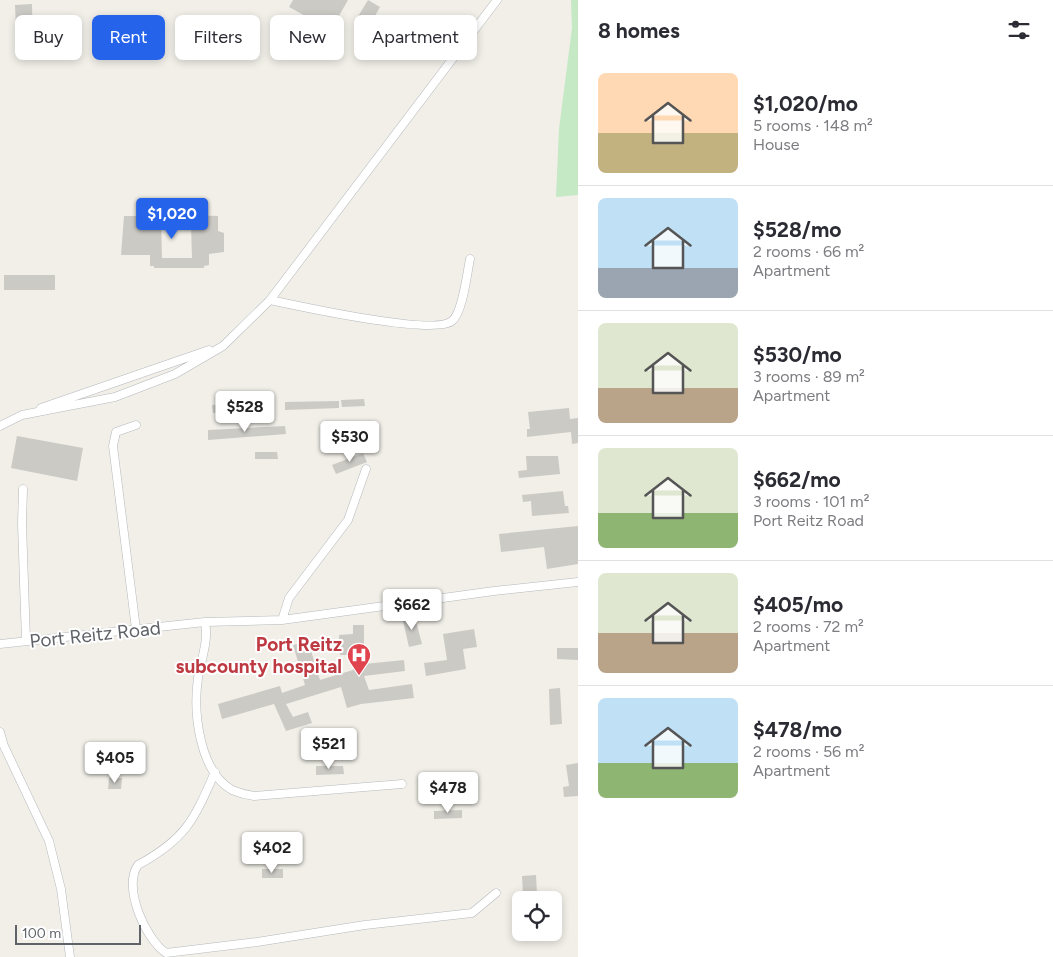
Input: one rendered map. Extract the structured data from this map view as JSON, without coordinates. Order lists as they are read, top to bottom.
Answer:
{
  "streets": {
    "street": ["Port Reitz Road"]
  },
  "places": {
    "hospital": ["Port Reitz subcounty hospital"]
  },
  "scale_bar": "100 m",
  "page": {
    "heading": "8 homes",
    "chip": [
      "Buy",
      "Rent",
      "Filters",
      "New",
      "Apartment"
    ],
    "list": [
      {
        "name": "$1,020/mo",
        "note": "5 rooms · 148 m² · House"
      },
      {
        "name": "$528/mo",
        "note": "2 rooms · 66 m² · Apartment"
      },
      {
        "name": "$530/mo",
        "note": "3 rooms · 89 m² · Apartment"
      },
      {
        "name": "$662/mo",
        "note": "3 rooms · 101 m² · Port Reitz Road"
      },
      {
        "name": "$405/mo",
        "note": "2 rooms · 72 m² · Apartment"
      },
      {
        "name": "$478/mo",
        "note": "2 rooms · 56 m² · Apartment"
      }
    ],
    "price": [
      "$1,020",
      "$528",
      "$530",
      "$662",
      "$521",
      "$405",
      "$478",
      "$402"
    ],
    "scale": "100 m"
  }
}
